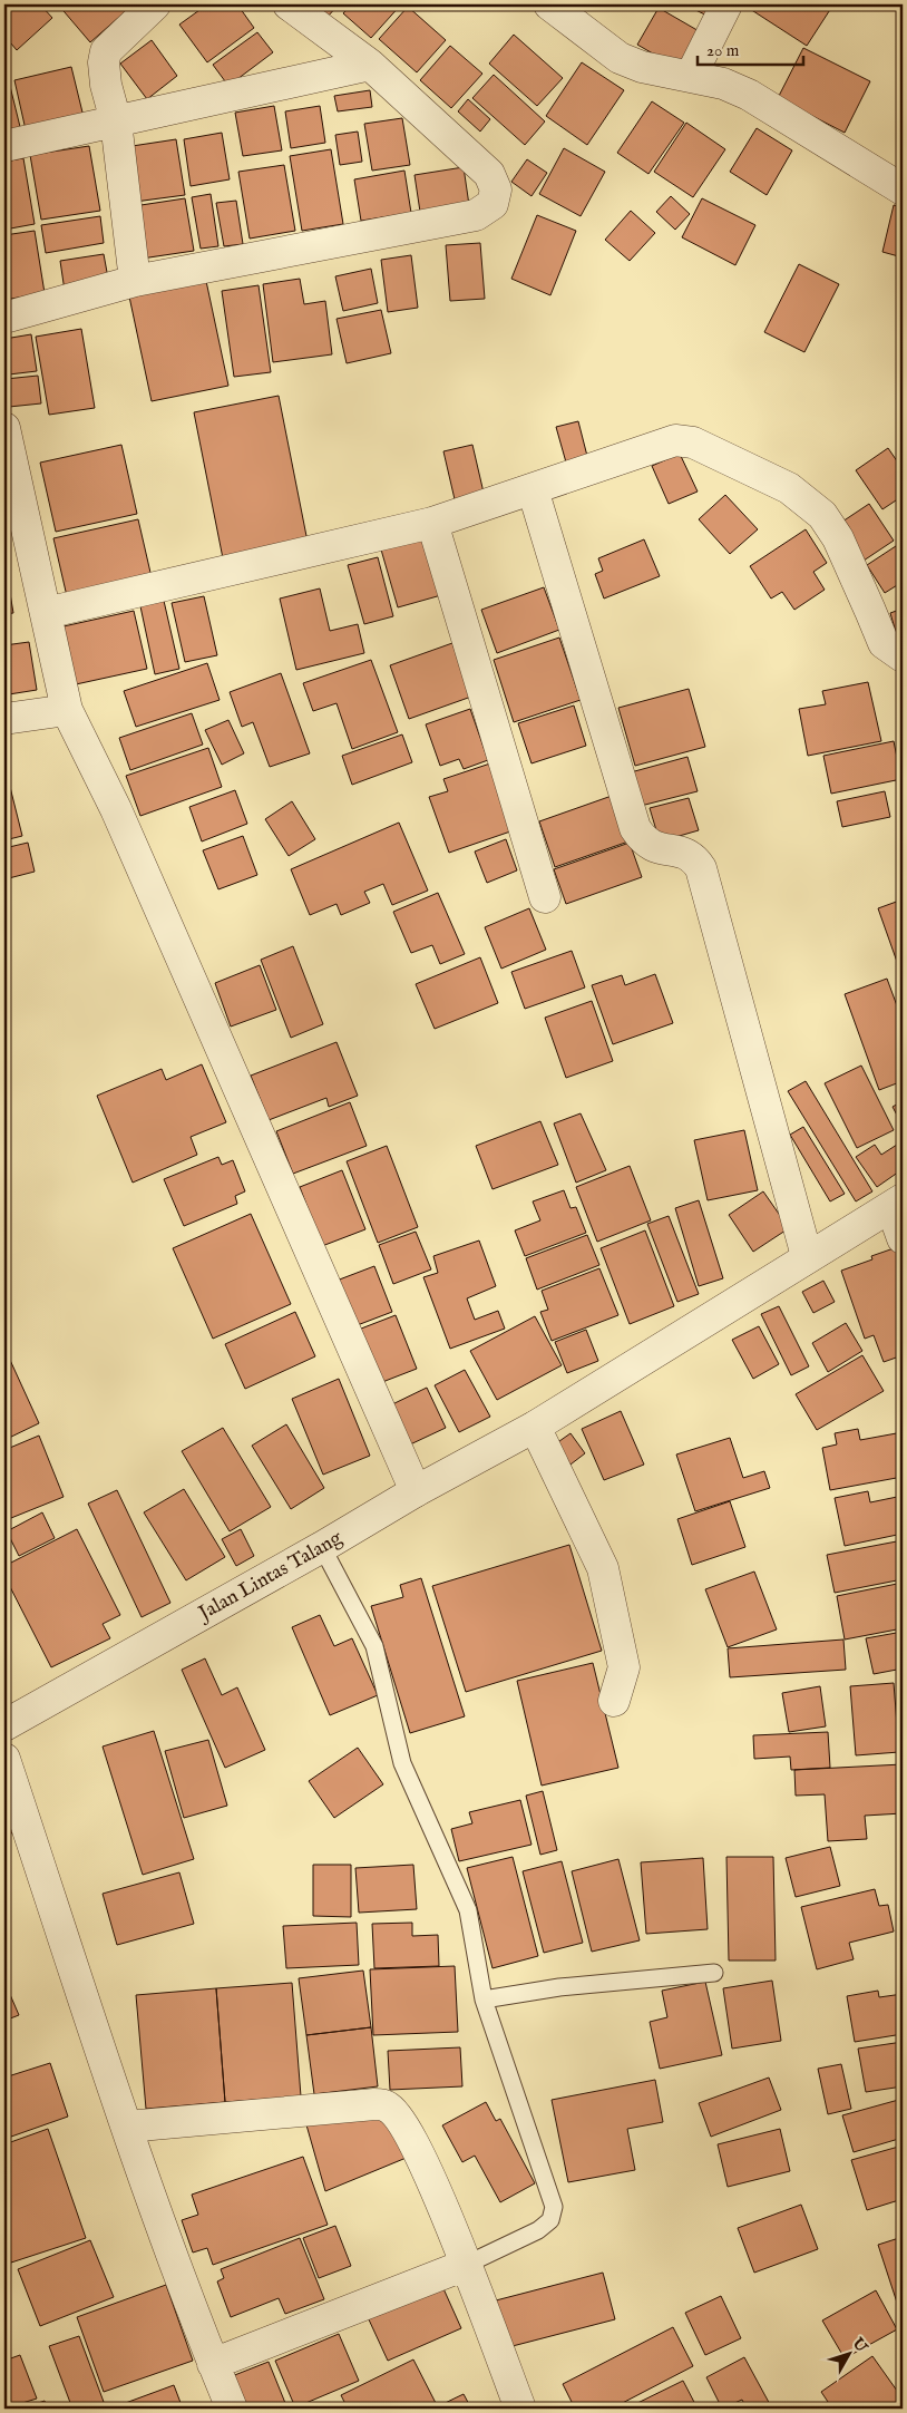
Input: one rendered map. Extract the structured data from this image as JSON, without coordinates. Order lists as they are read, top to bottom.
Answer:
{
  "streets": {
    "street": ["Jalan Lintas Talang"]
  },
  "scale_bar": "20 m",
  "north": "top right"
}
